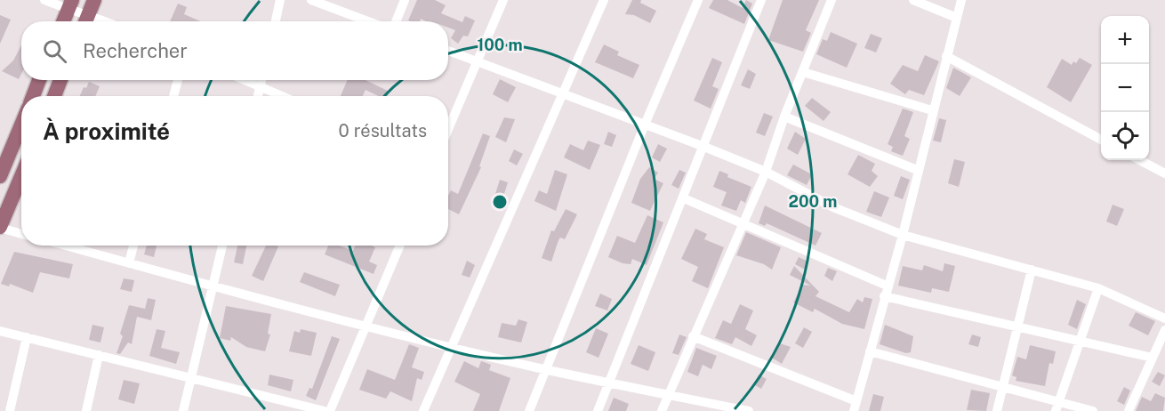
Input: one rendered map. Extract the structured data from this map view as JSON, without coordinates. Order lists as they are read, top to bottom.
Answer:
{
  "page": {
    "map_buttons": ["+", "−"],
    "search": "Rechercher",
    "heading": ["À proximité", "0 résultats"]
  },
  "rings": ["100 m", "200 m"]
}
